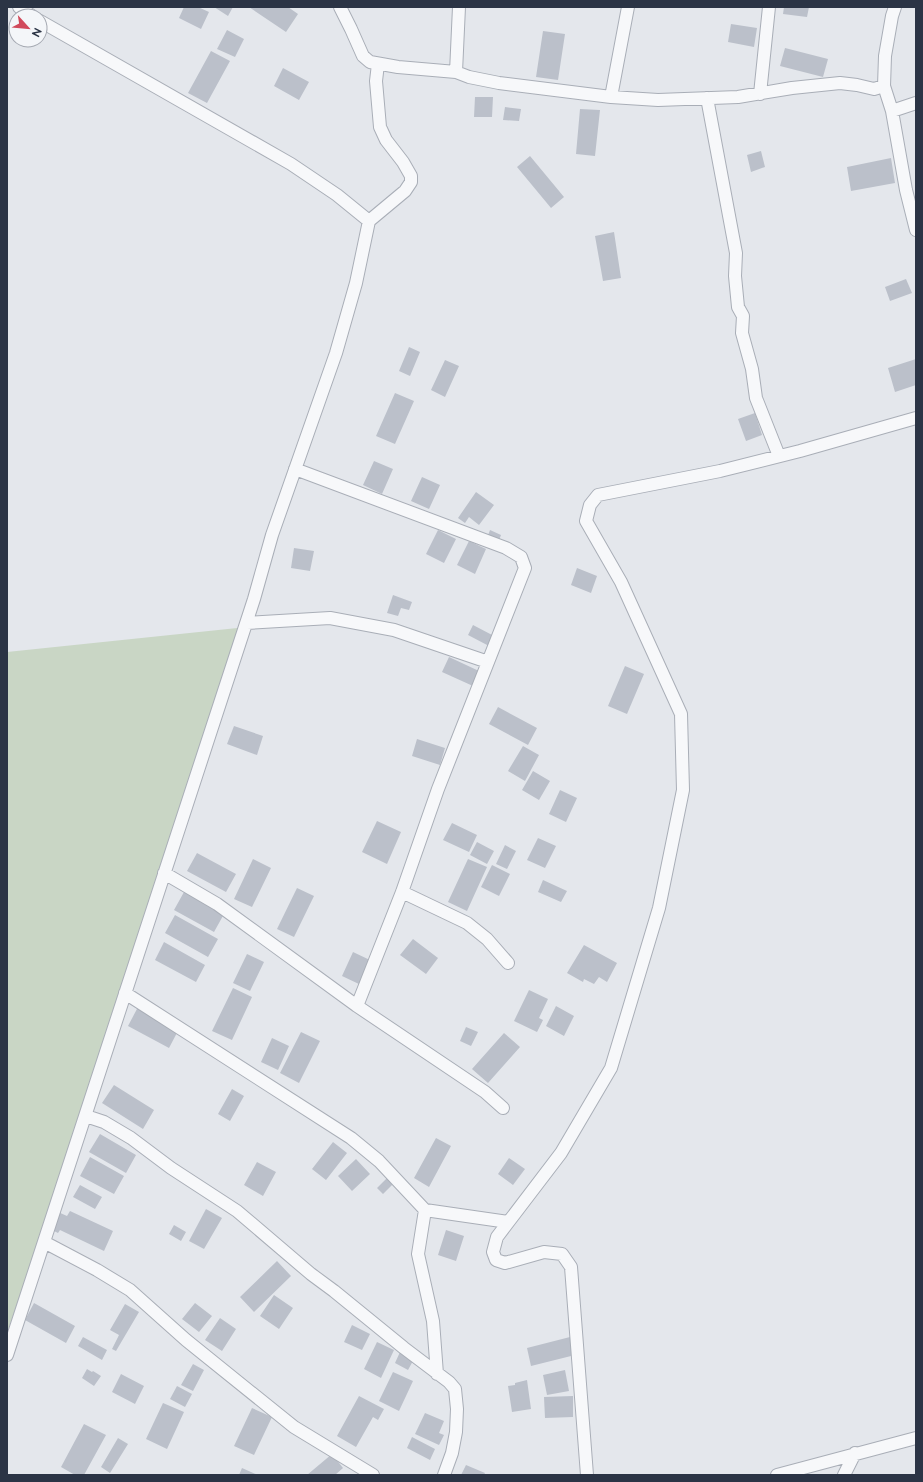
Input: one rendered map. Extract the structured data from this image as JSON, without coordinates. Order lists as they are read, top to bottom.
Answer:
{
  "north": "bottom right"
}
